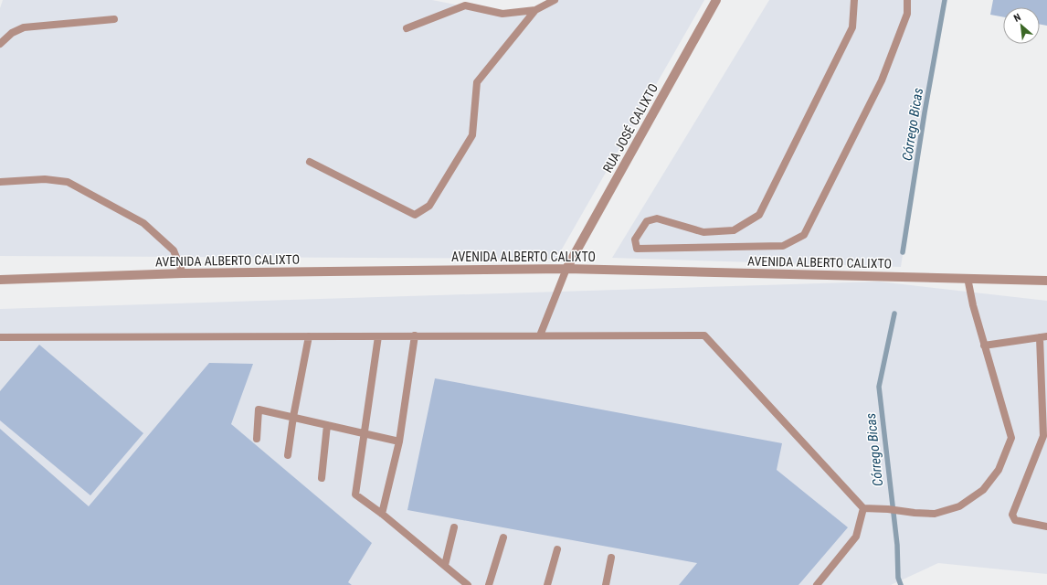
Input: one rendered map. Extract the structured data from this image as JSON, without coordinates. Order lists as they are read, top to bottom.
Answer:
{
  "streets": {
    "street": ["RUA JOSÉ CALIXTO", "AVENIDA ALBERTO CALIXTO"]
  },
  "crossings": [
    ["RUA JOSÉ CALIXTO", "AVENIDA ALBERTO CALIXTO"]
  ],
  "water": ["Córrego Bicas"],
  "north": "top left"
}
